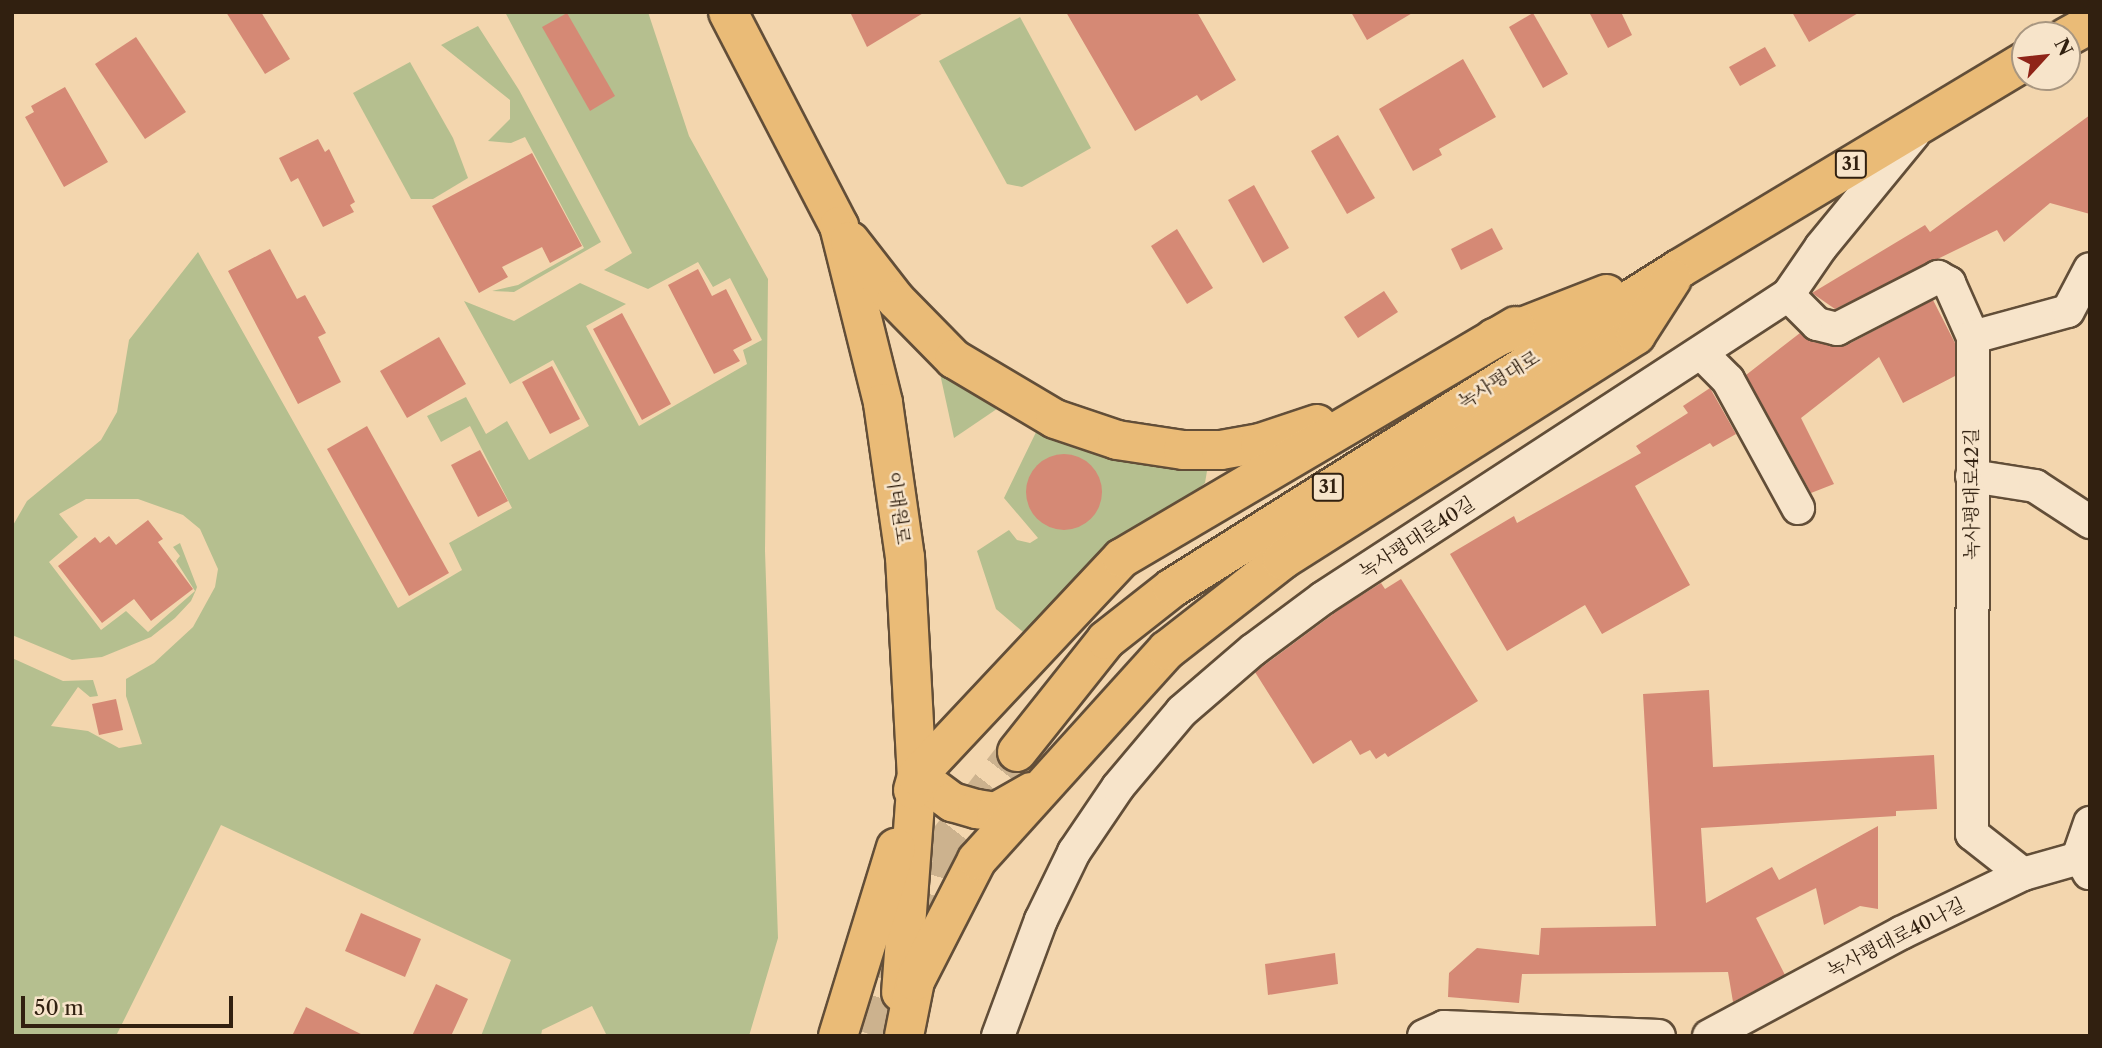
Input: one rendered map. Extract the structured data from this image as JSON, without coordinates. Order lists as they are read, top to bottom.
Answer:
{
  "streets": {
    "main road": ["31", "녹사평대로", "이태원로"],
    "street": ["녹사평대로42길", "녹사평대로40길", "녹사평대로40나길"]
  },
  "crossings": [
    ["녹사평대로", "녹사평대로40길"],
    ["녹사평대로42길", "녹사평대로40길"],
    ["녹사평대로42길", "녹사평대로40나길"]
  ],
  "scale_bar": "50 m",
  "north": "top right"
}
